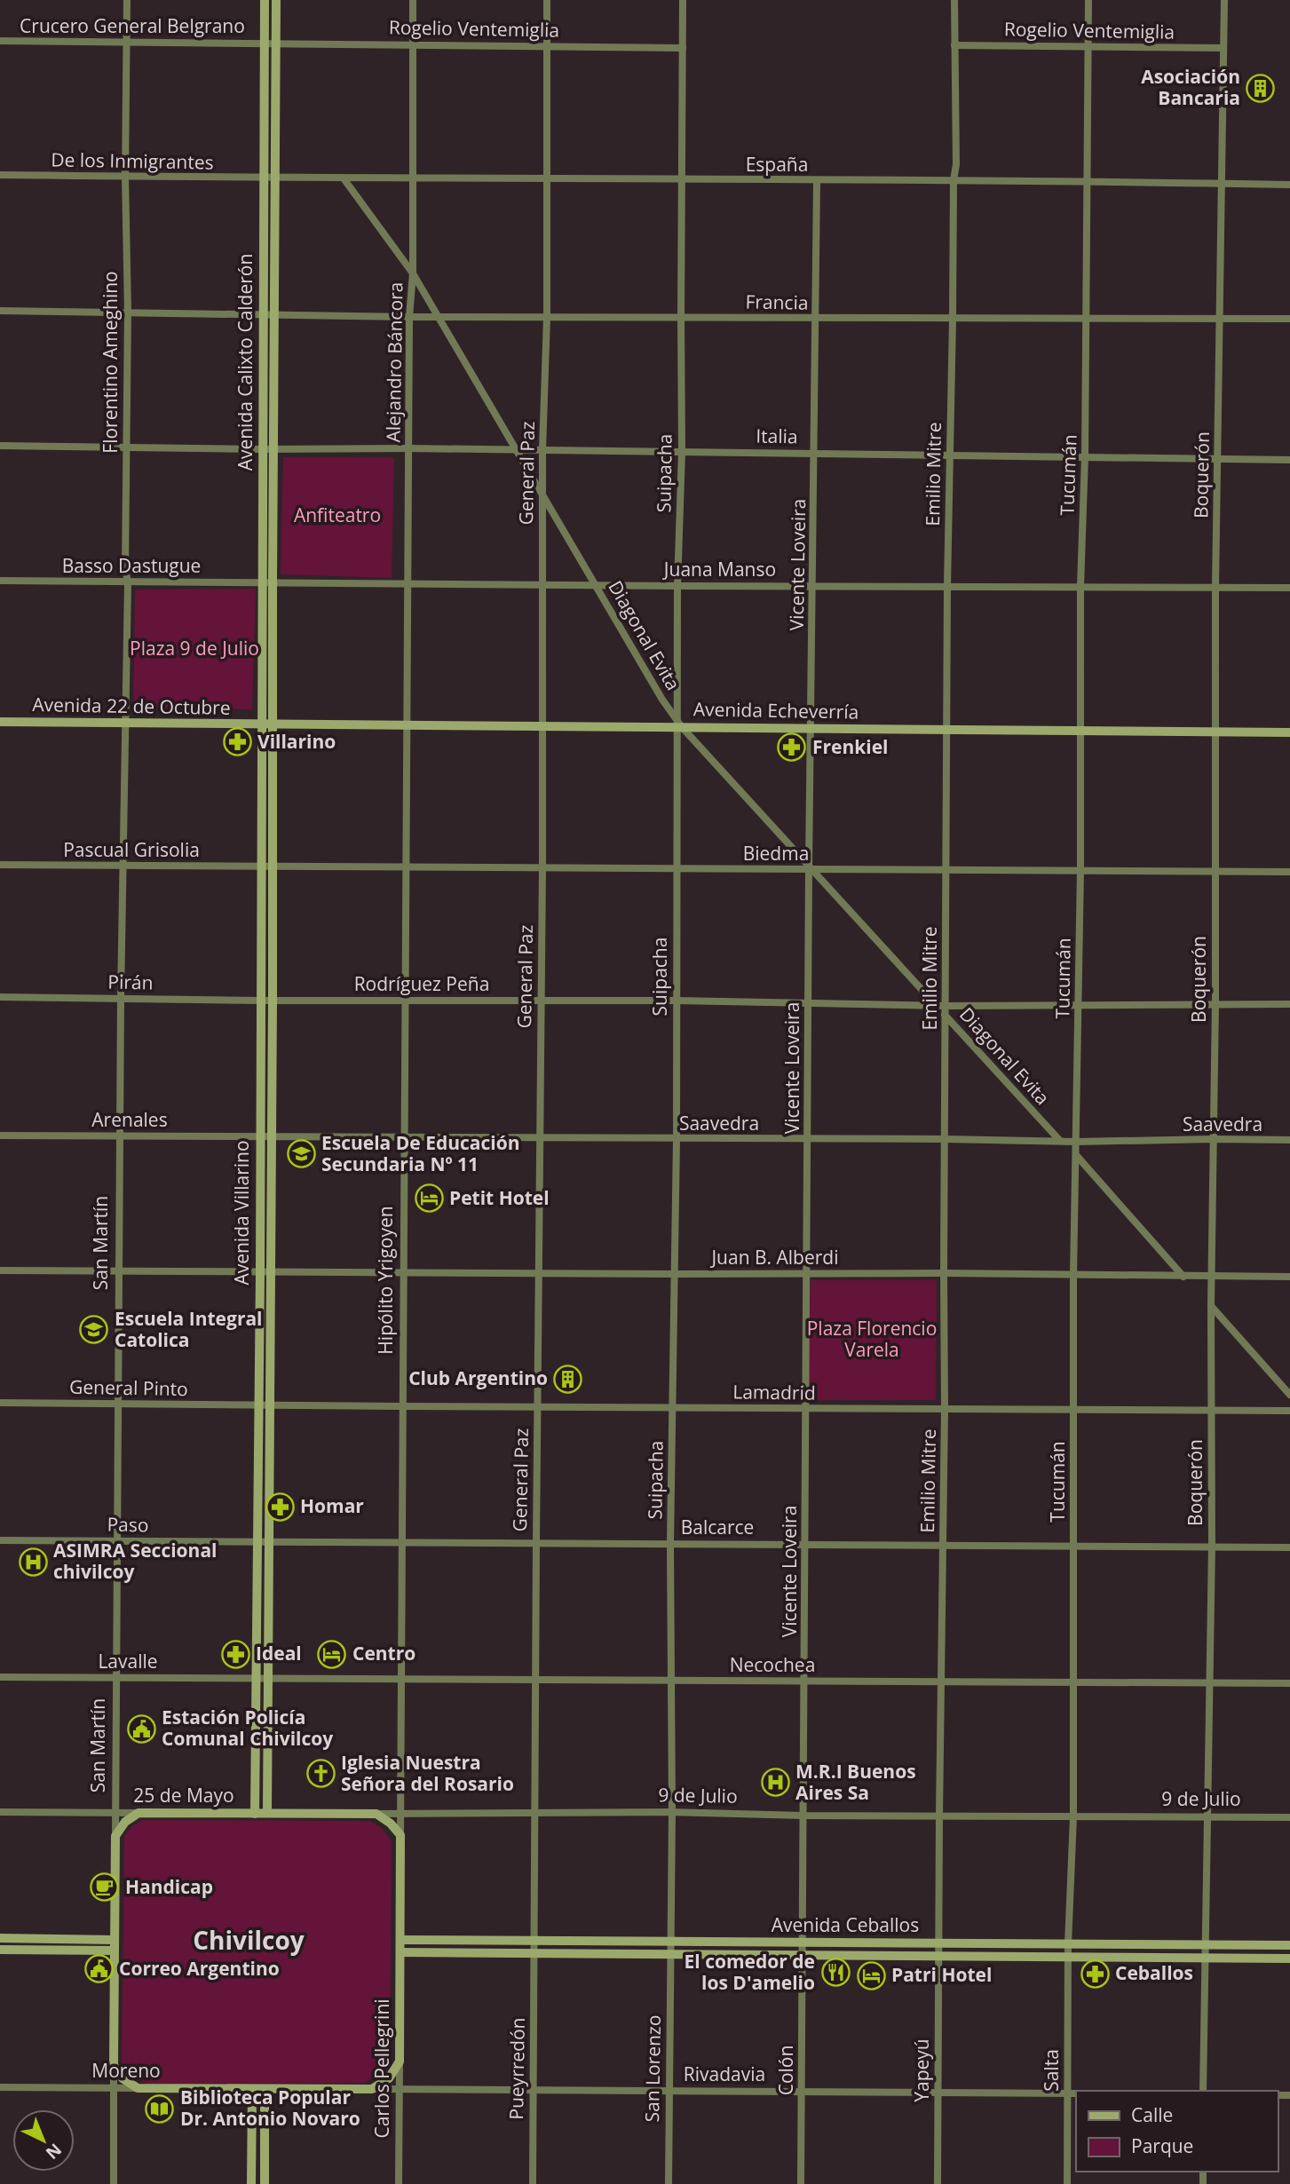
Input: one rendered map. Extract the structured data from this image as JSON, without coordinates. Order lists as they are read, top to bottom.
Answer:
{
  "streets": {
    "main road": [
      "Avenida Calixto Calderón",
      "Avenida 22 de Octubre",
      "Avenida Echeverría",
      "Avenida Villarino",
      "San Martín",
      "Hipólito Yrigoyen",
      "25 de Mayo",
      "9 de Julio",
      "Avenida Ceballos",
      "Carlos Pellegrini",
      "Moreno",
      "Rivadavia"
    ],
    "street": [
      "Crucero General Belgrano",
      "Rogelio Ventemiglia",
      "De los Inmigrantes",
      "España",
      "Francia",
      "Florentino Ameghino",
      "Alejandro Báncora",
      "Italia",
      "General Paz",
      "Suipacha",
      "Emilio Mitre",
      "Tucumán",
      "Boquerón",
      "Vicente Loveira",
      "Basso Dastugue",
      "Juana Manso",
      "Diagonal Evita",
      "Pascual Grisolia",
      "Biedma",
      "Pirán",
      "Rodríguez Peña",
      "Arenales",
      "Saavedra",
      "Juan B. Alberdi",
      "General Pinto",
      "Lamadrid",
      "Paso",
      "Balcarce",
      "Lavalle",
      "Necochea",
      "Pueyrredón",
      "San Lorenzo",
      "Colón",
      "Yapeyú",
      "Salta"
    ]
  },
  "crossings": [
    ["Crucero General Belgrano", "Rogelio Ventemiglia"],
    ["Crucero General Belgrano", "Florentino Ameghino"],
    ["Crucero General Belgrano", "Avenida Calixto Calderón"],
    ["Rogelio Ventemiglia", "Avenida Calixto Calderón"],
    ["Rogelio Ventemiglia", "Alejandro Báncora"],
    ["Rogelio Ventemiglia", "General Paz"],
    ["Rogelio Ventemiglia", "Suipacha"],
    ["Rogelio Ventemiglia", "Emilio Mitre"],
    ["Rogelio Ventemiglia", "Tucumán"],
    ["Rogelio Ventemiglia", "Boquerón"],
    ["De los Inmigrantes", "España"],
    ["De los Inmigrantes", "Florentino Ameghino"],
    ["De los Inmigrantes", "Avenida Calixto Calderón"],
    ["España", "Avenida Calixto Calderón"],
    ["España", "Alejandro Báncora"],
    ["España", "General Paz"],
    ["España", "Suipacha"],
    ["España", "Emilio Mitre"],
    ["España", "Tucumán"],
    ["España", "Boquerón"],
    ["España", "Vicente Loveira"],
    ["España", "Diagonal Evita"],
    ["Francia", "Florentino Ameghino"],
    ["Francia", "Avenida Calixto Calderón"],
    ["Francia", "Alejandro Báncora"],
    ["Francia", "General Paz"],
    ["Francia", "Suipacha"],
    ["Francia", "Emilio Mitre"],
    ["Francia", "Tucumán"],
    ["Francia", "Boquerón"],
    ["Francia", "Vicente Loveira"],
    ["Francia", "Diagonal Evita"],
    ["Florentino Ameghino", "Italia"],
    ["Florentino Ameghino", "Basso Dastugue"],
    ["Florentino Ameghino", "Avenida 22 de Octubre"],
    ["Florentino Ameghino", "San Martín"],
    ["Avenida Calixto Calderón", "Italia"],
    ["Avenida Calixto Calderón", "Basso Dastugue"],
    ["Avenida Calixto Calderón", "Juana Manso"],
    ["Avenida Calixto Calderón", "Avenida 22 de Octubre"],
    ["Avenida Calixto Calderón", "Avenida Echeverría"],
    ["Avenida Calixto Calderón", "Avenida Villarino"],
    ["Alejandro Báncora", "Italia"],
    ["Alejandro Báncora", "Juana Manso"],
    ["Alejandro Báncora", "Diagonal Evita"],
    ["Alejandro Báncora", "Avenida Echeverría"],
    ["Alejandro Báncora", "Hipólito Yrigoyen"],
    ["Italia", "General Paz"],
    ["Italia", "Suipacha"],
    ["Italia", "Emilio Mitre"],
    ["Italia", "Tucumán"],
    ["Italia", "Boquerón"],
    ["Italia", "Vicente Loveira"],
    ["Italia", "Diagonal Evita"],
    ["General Paz", "Juana Manso"],
    ["General Paz", "Diagonal Evita"],
    ["General Paz", "Avenida Echeverría"],
    ["General Paz", "Biedma"],
    ["General Paz", "Rodríguez Peña"],
    ["General Paz", "Saavedra"],
    ["General Paz", "Juan B. Alberdi"],
    ["General Paz", "Lamadrid"],
    ["General Paz", "Balcarce"],
    ["General Paz", "Necochea"],
    ["General Paz", "9 de Julio"],
    ["General Paz", "Avenida Ceballos"],
    ["General Paz", "Pueyrredón"],
    ["Suipacha", "Juana Manso"],
    ["Suipacha", "Diagonal Evita"],
    ["Suipacha", "Avenida Echeverría"],
    ["Suipacha", "Biedma"],
    ["Suipacha", "Rodríguez Peña"],
    ["Suipacha", "Saavedra"],
    ["Suipacha", "Juan B. Alberdi"],
    ["Suipacha", "Lamadrid"],
    ["Suipacha", "Balcarce"],
    ["Suipacha", "Necochea"],
    ["Suipacha", "9 de Julio"],
    ["Suipacha", "Avenida Ceballos"],
    ["Suipacha", "San Lorenzo"],
    ["Emilio Mitre", "Juana Manso"],
    ["Emilio Mitre", "Diagonal Evita"],
    ["Emilio Mitre", "Avenida Echeverría"],
    ["Emilio Mitre", "Biedma"],
    ["Emilio Mitre", "Rodríguez Peña"],
    ["Emilio Mitre", "Saavedra"],
    ["Emilio Mitre", "Juan B. Alberdi"],
    ["Emilio Mitre", "Lamadrid"],
    ["Emilio Mitre", "Balcarce"],
    ["Emilio Mitre", "Necochea"],
    ["Emilio Mitre", "9 de Julio"],
    ["Emilio Mitre", "Avenida Ceballos"],
    ["Emilio Mitre", "Yapeyú"],
    ["Tucumán", "Juana Manso"],
    ["Tucumán", "Avenida Echeverría"],
    ["Tucumán", "Biedma"],
    ["Tucumán", "Rodríguez Peña"],
    ["Tucumán", "Saavedra"],
    ["Tucumán", "Juan B. Alberdi"],
    ["Tucumán", "Lamadrid"],
    ["Tucumán", "Balcarce"],
    ["Tucumán", "Necochea"],
    ["Tucumán", "9 de Julio"],
    ["Tucumán", "Avenida Ceballos"],
    ["Tucumán", "Salta"],
    ["Boquerón", "Juana Manso"],
    ["Boquerón", "Avenida Echeverría"],
    ["Boquerón", "Biedma"],
    ["Boquerón", "Rodríguez Peña"],
    ["Boquerón", "Saavedra"],
    ["Boquerón", "Juan B. Alberdi"],
    ["Boquerón", "Lamadrid"],
    ["Boquerón", "Balcarce"],
    ["Boquerón", "Necochea"],
    ["Boquerón", "9 de Julio"],
    ["Boquerón", "Avenida Ceballos"],
    ["Vicente Loveira", "Juana Manso"],
    ["Vicente Loveira", "Diagonal Evita"],
    ["Vicente Loveira", "Avenida Echeverría"],
    ["Vicente Loveira", "Biedma"],
    ["Vicente Loveira", "Rodríguez Peña"],
    ["Vicente Loveira", "Saavedra"],
    ["Vicente Loveira", "Juan B. Alberdi"],
    ["Vicente Loveira", "Lamadrid"],
    ["Vicente Loveira", "Balcarce"],
    ["Vicente Loveira", "Necochea"],
    ["Vicente Loveira", "9 de Julio"],
    ["Vicente Loveira", "Avenida Ceballos"],
    ["Vicente Loveira", "Colón"],
    ["Basso Dastugue", "Juana Manso"],
    ["Juana Manso", "Diagonal Evita"],
    ["Diagonal Evita", "Avenida Echeverría"],
    ["Diagonal Evita", "Biedma"],
    ["Diagonal Evita", "Rodríguez Peña"],
    ["Diagonal Evita", "Saavedra"],
    ["Avenida 22 de Octubre", "Avenida Echeverría"],
    ["Avenida 22 de Octubre", "Avenida Villarino"],
    ["Avenida 22 de Octubre", "San Martín"],
    ["Avenida Echeverría", "Avenida Villarino"],
    ["Avenida Echeverría", "Hipólito Yrigoyen"],
    ["Pascual Grisolia", "Biedma"],
    ["Pascual Grisolia", "Avenida Villarino"],
    ["Pascual Grisolia", "San Martín"],
    ["Biedma", "Avenida Villarino"],
    ["Biedma", "Hipólito Yrigoyen"],
    ["Pirán", "Rodríguez Peña"],
    ["Pirán", "Avenida Villarino"],
    ["Pirán", "San Martín"],
    ["Rodríguez Peña", "Avenida Villarino"],
    ["Rodríguez Peña", "Hipólito Yrigoyen"],
    ["Arenales", "Saavedra"],
    ["Arenales", "Avenida Villarino"],
    ["Arenales", "San Martín"],
    ["Saavedra", "Avenida Villarino"],
    ["Saavedra", "Hipólito Yrigoyen"],
    ["Avenida Villarino", "Juan B. Alberdi"],
    ["Avenida Villarino", "General Pinto"],
    ["Avenida Villarino", "Lamadrid"],
    ["Avenida Villarino", "Paso"],
    ["Avenida Villarino", "Balcarce"],
    ["Avenida Villarino", "Lavalle"],
    ["Avenida Villarino", "Necochea"],
    ["Avenida Villarino", "25 de Mayo"],
    ["Avenida Villarino", "9 de Julio"],
    ["San Martín", "Juan B. Alberdi"],
    ["San Martín", "General Pinto"],
    ["San Martín", "Paso"],
    ["San Martín", "Lavalle"],
    ["San Martín", "25 de Mayo"],
    ["Juan B. Alberdi", "Hipólito Yrigoyen"],
    ["Hipólito Yrigoyen", "Lamadrid"],
    ["Hipólito Yrigoyen", "Balcarce"],
    ["Hipólito Yrigoyen", "Necochea"],
    ["Hipólito Yrigoyen", "9 de Julio"],
    ["Hipólito Yrigoyen", "Avenida Ceballos"],
    ["Hipólito Yrigoyen", "Carlos Pellegrini"],
    ["General Pinto", "Lamadrid"],
    ["Paso", "Balcarce"],
    ["Lavalle", "Necochea"],
    ["25 de Mayo", "9 de Julio"],
    ["Avenida Ceballos", "Carlos Pellegrini"],
    ["Avenida Ceballos", "Pueyrredón"],
    ["Avenida Ceballos", "San Lorenzo"],
    ["Avenida Ceballos", "Colón"],
    ["Avenida Ceballos", "Yapeyú"],
    ["Avenida Ceballos", "Salta"],
    ["Carlos Pellegrini", "Rivadavia"],
    ["Pueyrredón", "Rivadavia"],
    ["San Lorenzo", "Rivadavia"],
    ["Colón", "Rivadavia"],
    ["Yapeyú", "Rivadavia"],
    ["Salta", "Rivadavia"],
    ["Moreno", "Rivadavia"]
  ],
  "districts": ["Chivilcoy"],
  "parks": ["Anfiteatro", "Plaza 9 de Julio", "Plaza Florencio Varela"],
  "places": {
    "building": ["Asociación Bancaria", "Club Argentino"],
    "pharmacy": [
      "Villarino",
      "Frenkiel",
      "Homar",
      "Ideal",
      "Ceballos"
    ],
    "school or university": ["Escuela De Educación Secundaria Nº 11", "Escuela Integral Catolica"],
    "hotel": ["Petit Hotel", "Centro", "Patri Hotel"],
    "hospital": ["ASIMRA Seccional chivilcoy", "M.R.I Buenos Aires Sa"],
    "public building": ["Estación Policía Comunal Chivilcoy", "Correo Argentino"],
    "church": ["Iglesia Nuestra Señora del Rosario"],
    "cafe": ["Handicap"],
    "restaurant": ["El comedor de los D'amelio"],
    "library": ["Biblioteca Popular Dr. Antonio Novaro"]
  },
  "legend": ["Calle", "Parque"],
  "north": "bottom right"
}
